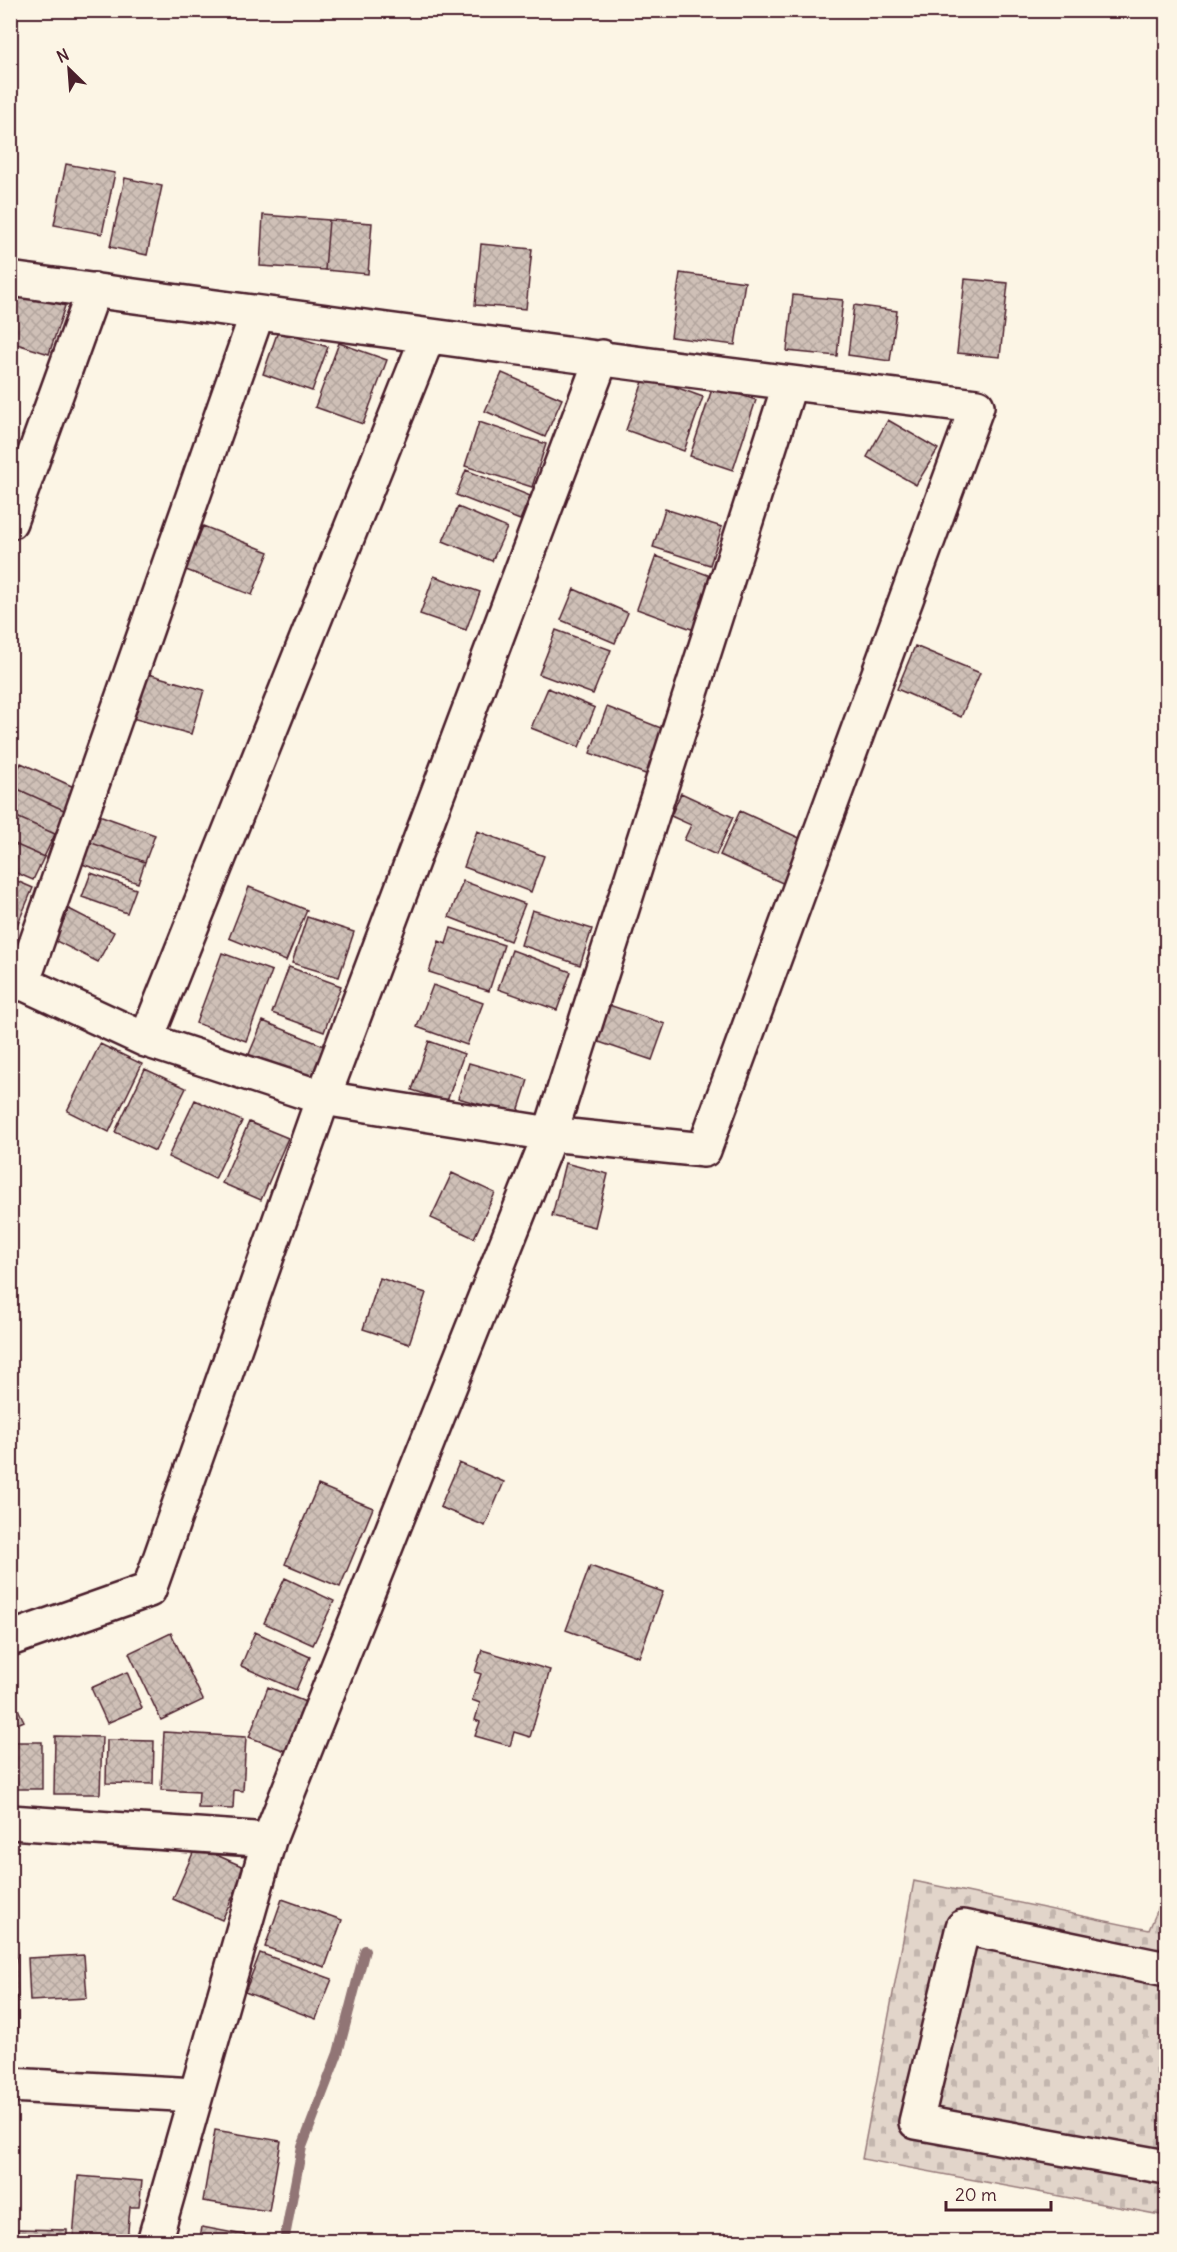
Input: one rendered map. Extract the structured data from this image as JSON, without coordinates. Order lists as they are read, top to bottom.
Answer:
{
  "scale_bar": "20 m",
  "north": "top left"
}
